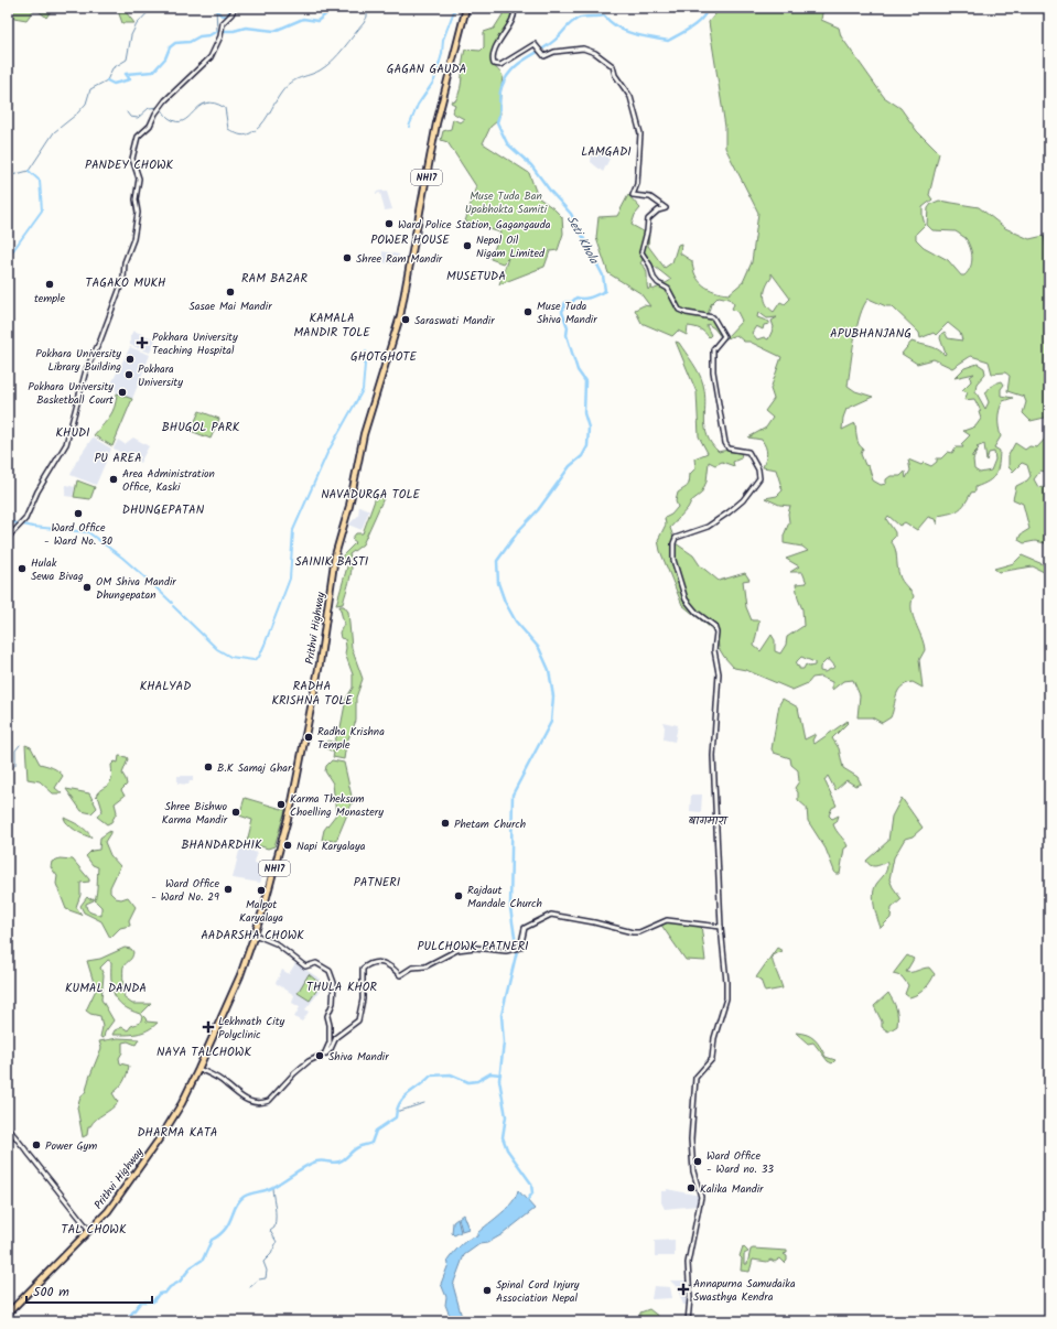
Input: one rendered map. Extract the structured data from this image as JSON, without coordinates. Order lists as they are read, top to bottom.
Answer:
{
  "streets": {
    "highway": ["NH17", "Prithvi Highway"]
  },
  "districts": [
    "GAGAN GAUDA",
    "LAMGADI",
    "PANDEY CHOWK",
    "POWER HOUSE",
    "MUSETUDA",
    "RAM BAZAR",
    "TAGAKO MUKH",
    "KAMALA MANDIR TOLE",
    "APUBHANJANG",
    "GHOTGHOTE",
    "BHUGOL PARK",
    "KHUDI",
    "PU AREA",
    "NAVADURGA TOLE",
    "DHUNGEPATAN",
    "SAINIK BASTI",
    "KHALYAD",
    "RADHA KRISHNA TOLE",
    "बागमारा",
    "BHANDARDHIK",
    "PATNERI",
    "AADARSHA CHOWK",
    "PULCHOWK PATNERI",
    "THULA KHOR",
    "KUMAL DANDA",
    "NAYA TALCHOWK",
    "DHARMA KATA",
    "TAL CHOWK"
  ],
  "water": ["Seti Khola"],
  "parks": ["Muse Tuda Ban Upabhokta Samiti"],
  "places": {
    "other": [
      "Ward Police Station, Gagangauda",
      "Nepal Oil Nigam Limited",
      "Shree Ram Mandir",
      "temple",
      "Sasae Mai Mandir",
      "Muse Tuda Shiva Mandir",
      "Saraswati Mandir",
      "Pokhara University Library Building",
      "Pokhara University",
      "Pokhara University Basketball Court",
      "Area Administration Office, Kaski",
      "Ward Office - Ward No. 30",
      "Hulak Sewa Bivag",
      "OM Shiva Mandir Dhungepatan",
      "Radha Krishna Temple",
      "B.K Samaj Ghar",
      "Karma Theksum Choelling Monastery",
      "Shree Bishwo Karma Mandir",
      "Phetam Church",
      "Napi Karyalaya",
      "Ward Office - Ward No. 29",
      "Malpot Karyalaya",
      "Rajdaut Mandale Church",
      "Shiva Mandir",
      "Power Gym",
      "Ward Office - Ward no. 33",
      "Kalika Mandir",
      "Spinal Cord Injury Association Nepal"
    ],
    "health": ["Pokhara University Teaching Hospital", "Lekhnath City Polyclinic", "Annapurna Samudaika Swasthya Kendra"]
  },
  "scale_bar": "500 m"
}
